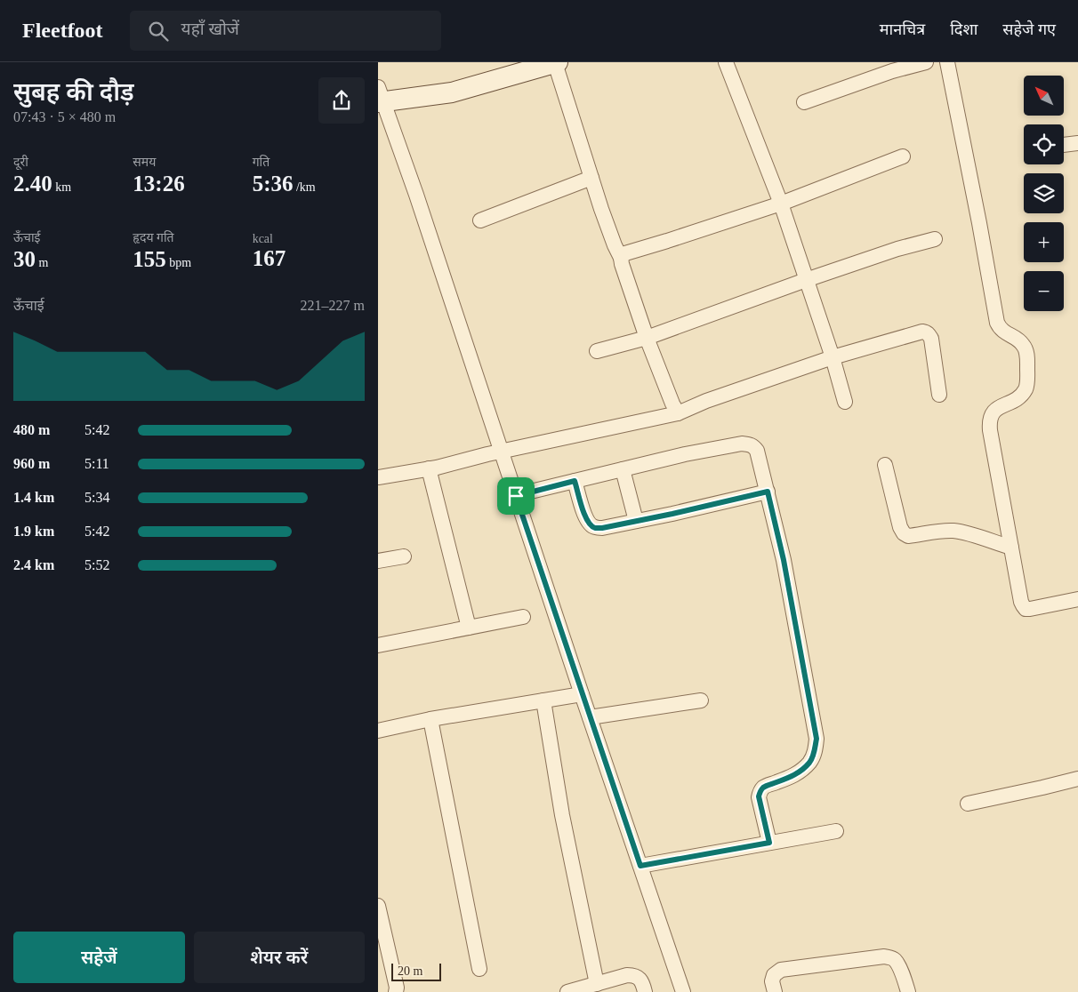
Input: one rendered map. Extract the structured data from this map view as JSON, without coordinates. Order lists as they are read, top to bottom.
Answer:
{
  "scale_bar": "20 m",
  "north": "top left",
  "page": {
    "header": "Fleetfoot",
    "search": "यहाँ खोजें",
    "nav": ["मानचित्र", "दिशा", "सहेजे गए"],
    "heading": ["सुबह की दौड़", "07:43 · 5 × 480 m"],
    "map_buttons": ["+", "−"],
    "stats": [
      ["दूरी", "2.40 km"],
      ["समय", "13:26"],
      ["गति", "5:36 /km"],
      ["ऊँचाई", "30 m"],
      ["हृदय गति", "155 bpm"],
      ["kcal", "167"]
    ],
    "chart": ["ऊँचाई", "221–227 m"],
    "list": [
      {
        "name": "480 m",
        "note": "5:42"
      },
      {
        "name": "960 m",
        "note": "5:11"
      },
      {
        "name": "1.4 km",
        "note": "5:34"
      },
      {
        "name": "1.9 km",
        "note": "5:42"
      },
      {
        "name": "2.4 km",
        "note": "5:52"
      }
    ],
    "buttons": ["सहेजें", "शेयर करें"],
    "scale": "20 m"
  }
}
